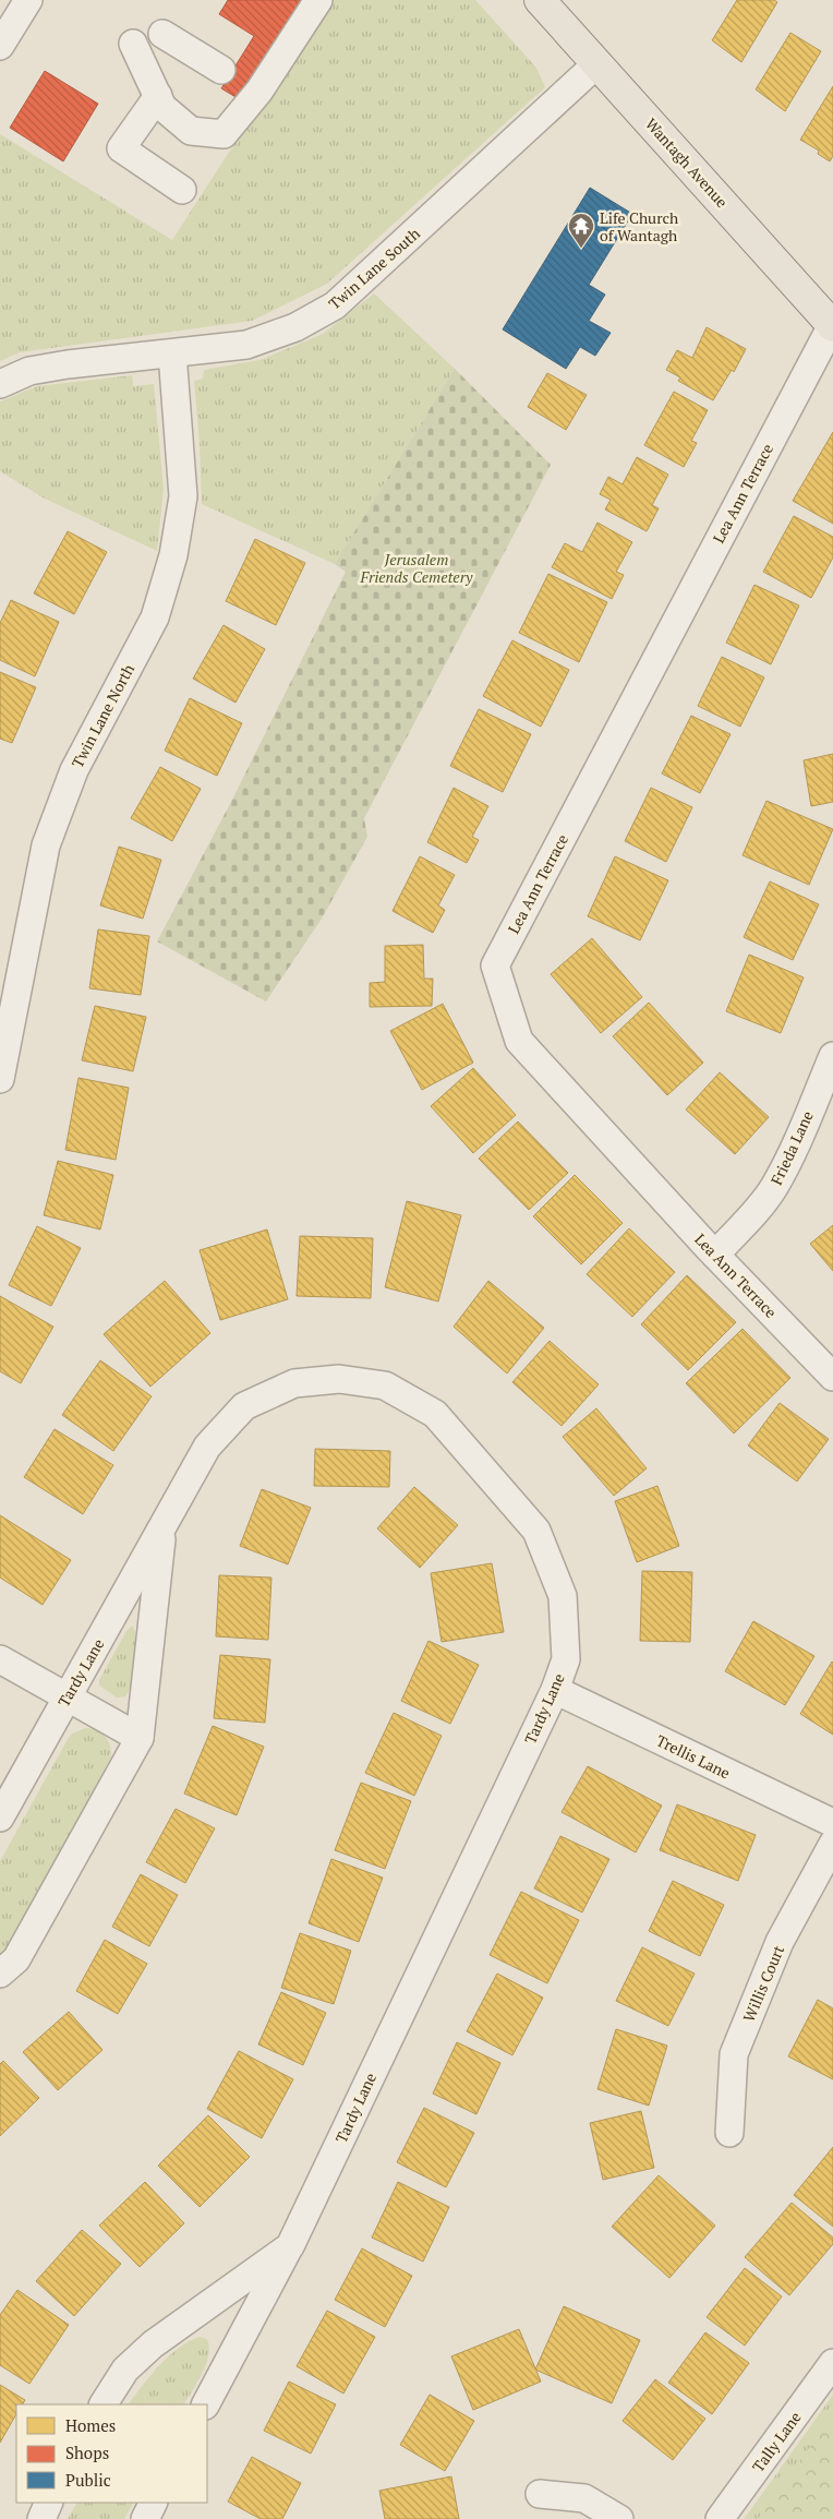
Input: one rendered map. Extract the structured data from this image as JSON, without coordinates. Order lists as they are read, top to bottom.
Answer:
{
  "streets": {
    "main road": ["Wantagh Avenue"],
    "street": [
      "Twin Lane South",
      "Lea Ann Terrace",
      "Twin Lane North",
      "Frieda Lane",
      "Tardy Lane",
      "Trellis Lane",
      "Willis Court",
      "Tally Lane"
    ]
  },
  "crossings": [
    ["Wantagh Avenue", "Twin Lane South"],
    ["Wantagh Avenue", "Lea Ann Terrace"],
    ["Twin Lane South", "Twin Lane North"],
    ["Lea Ann Terrace", "Frieda Lane"],
    ["Tardy Lane", "Trellis Lane"]
  ],
  "parks": ["Jerusalem Friends Cemetery"],
  "places": {
    "temple": ["Life Church of Wantagh"]
  },
  "legend": ["Homes", "Shops", "Public"]
}
